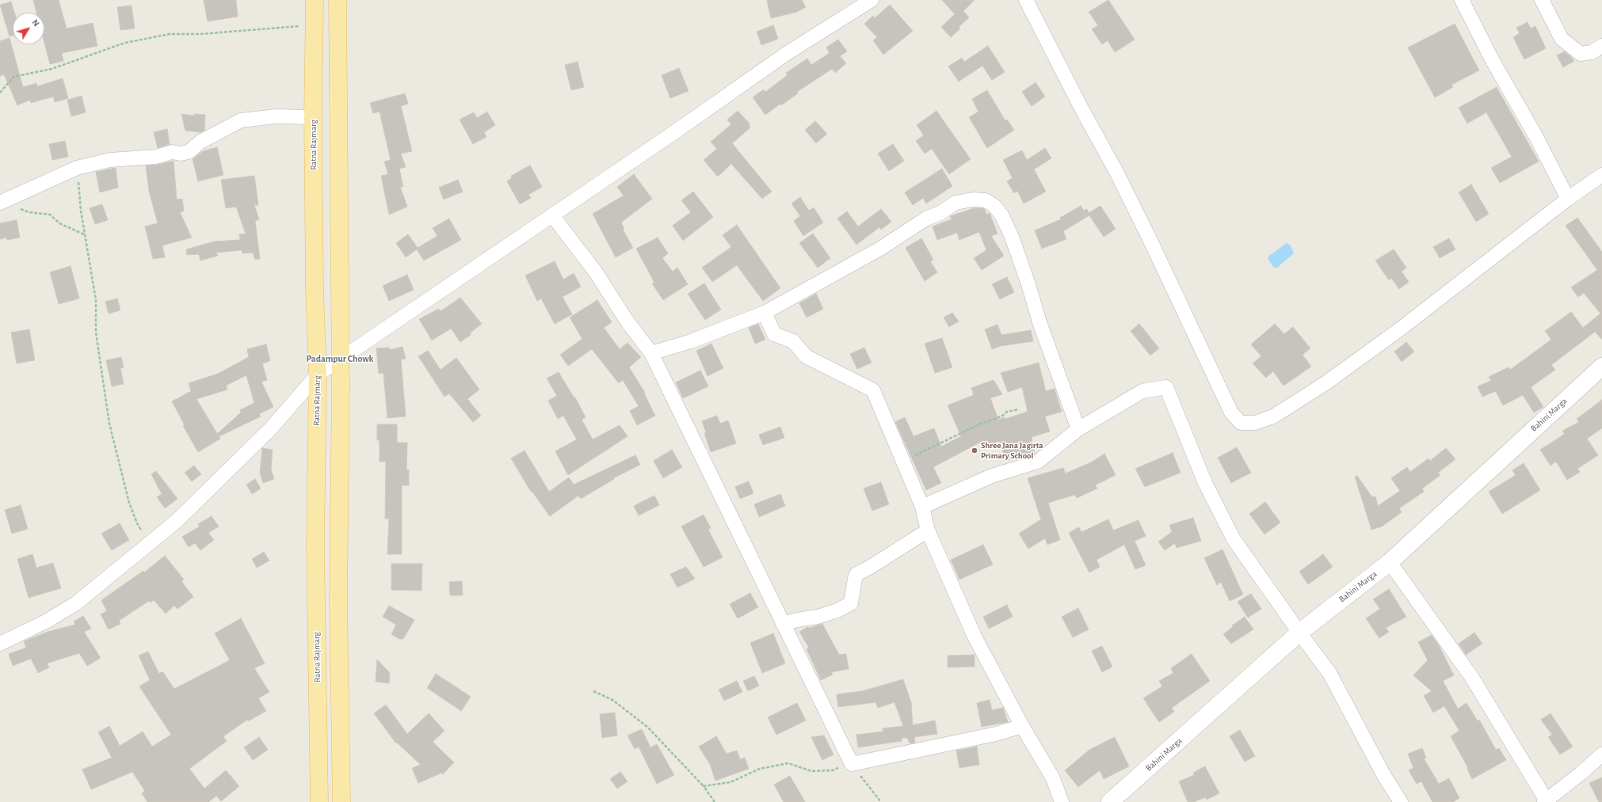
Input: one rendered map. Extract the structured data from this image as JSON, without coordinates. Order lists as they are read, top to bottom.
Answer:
{
  "streets": {
    "main road": ["Ratna Rajmarg"],
    "street": ["Bahini Marga"]
  },
  "districts": ["Padampur Chowk"],
  "places": ["Shree Jana Jagirta Primary School"],
  "north": "top right"
}
